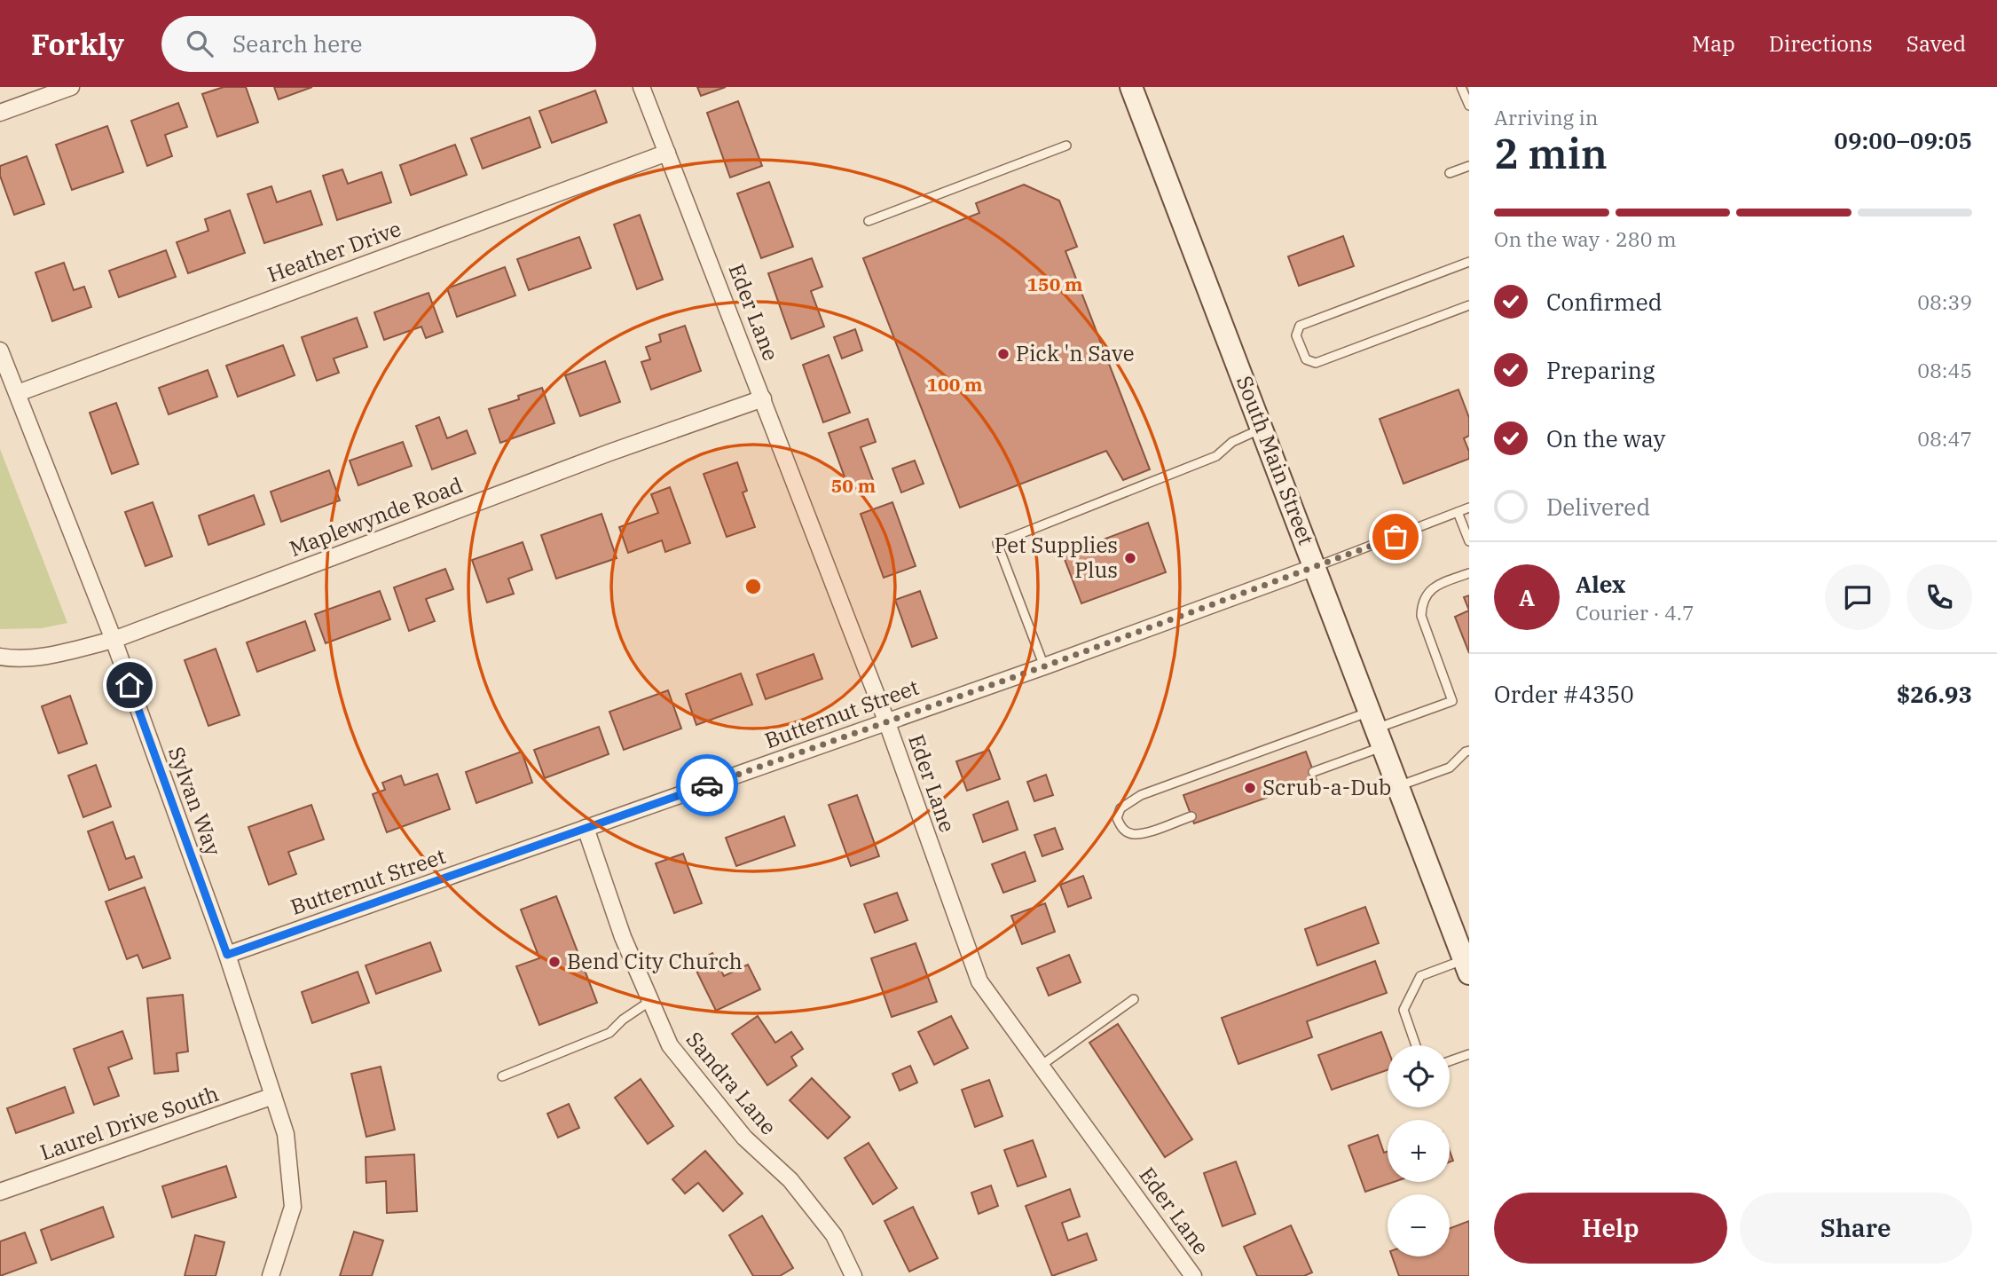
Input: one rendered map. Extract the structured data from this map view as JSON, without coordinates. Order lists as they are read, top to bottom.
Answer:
{
  "streets": {
    "main road": ["South Main Street"],
    "street": [
      "Heather Drive",
      "Eder Lane",
      "Maplewynde Road",
      "Butternut Street",
      "Sylvan Way",
      "Sandra Lane",
      "Laurel Drive South"
    ]
  },
  "crossings": [
    ["Heather Drive", "Eder Lane"],
    ["Heather Drive", "Sylvan Way"],
    ["Eder Lane", "Maplewynde Road"],
    ["Eder Lane", "Butternut Street"],
    ["South Main Street", "Butternut Street"],
    ["Maplewynde Road", "Sylvan Way"],
    ["Butternut Street", "Sylvan Way"],
    ["Butternut Street", "Sandra Lane"],
    ["Sylvan Way", "Laurel Drive South"]
  ],
  "places": [
    "Pick 'n Save",
    "Pet Supplies Plus",
    "Scrub-a-Dub",
    "Bend City Church"
  ],
  "page": {
    "header": "Forkly",
    "search": "Search here",
    "nav": ["Map", "Directions", "Saved"],
    "heading": ["2 min", "Arriving in", "09:00–09:05"],
    "panel": [
      "Alex",
      "Courier · 4.7",
      "Order #4350",
      "$26.93"
    ],
    "bar": "On the way · 280 m",
    "list": [
      ["Confirmed", "08:39"],
      ["Preparing", "08:45"],
      ["On the way", "08:47"],
      "Delivered"
    ],
    "round": "A",
    "map_buttons": ["+", "−"],
    "buttons": ["Help", "Share"]
  },
  "rings": ["150 m", "100 m", "50 m"]
}
